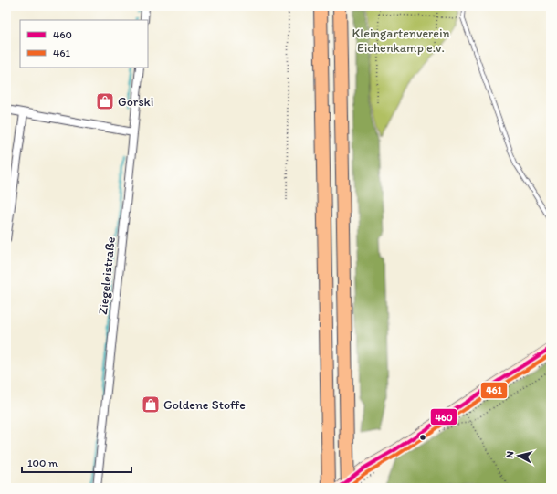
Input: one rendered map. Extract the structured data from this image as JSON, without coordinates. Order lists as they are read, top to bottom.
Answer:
{
  "streets": {
    "street": ["Ziegeleistraße"]
  },
  "parks": ["Kleingartenverein Eichenkamp e.v."],
  "places": {
    "shop": ["Gorski", "Goldene Stoffe"]
  },
  "lines": ["transit line 460", "transit line 461"],
  "legend": ["460", "461"],
  "scale_bar": "100 m",
  "north": "left"
}
